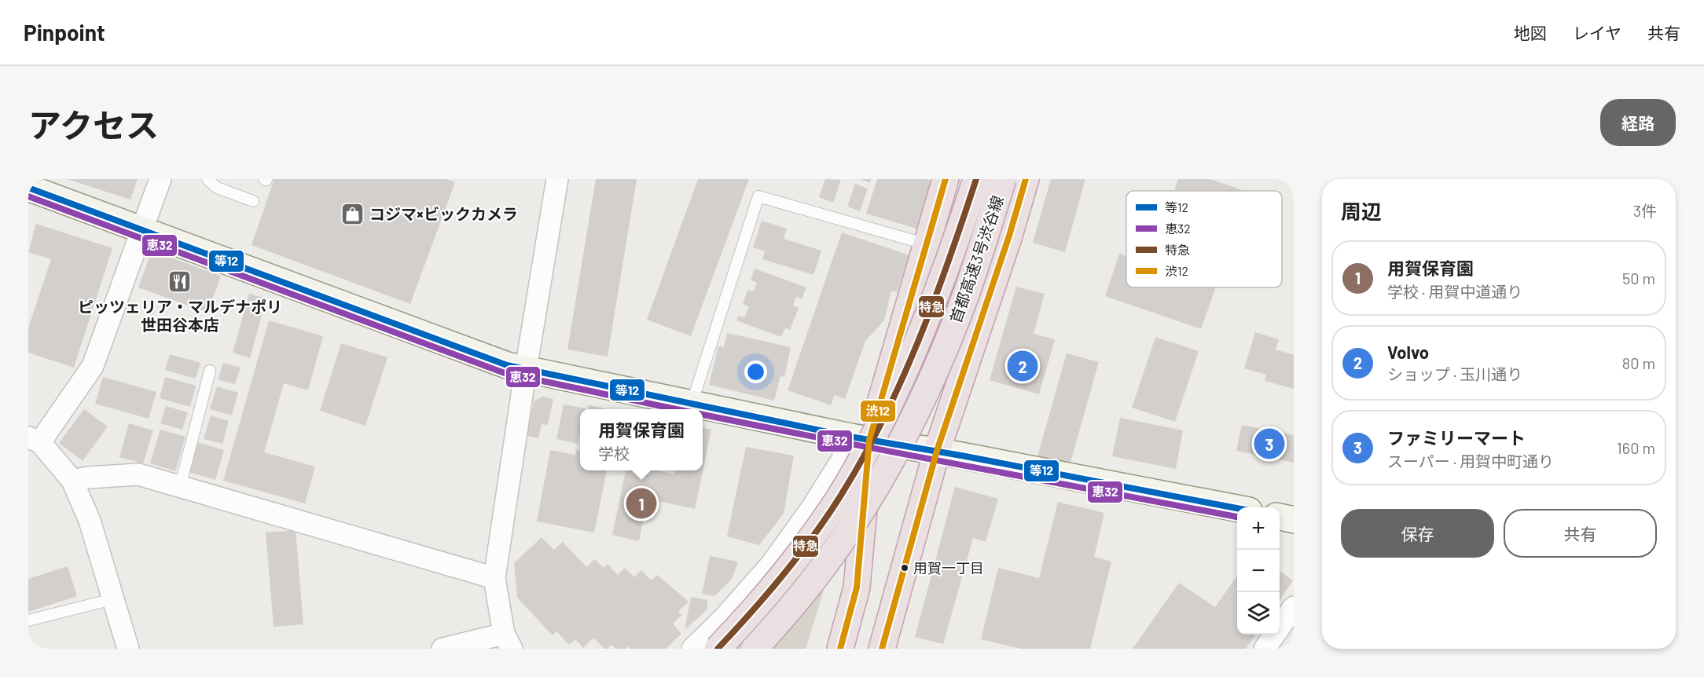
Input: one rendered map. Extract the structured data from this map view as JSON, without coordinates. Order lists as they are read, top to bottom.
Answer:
{
  "streets": {
    "highway": ["首都高速3号渋谷線"]
  },
  "places": {
    "shop": ["コジマ×ビックカメラ"],
    "restaurant": ["ピッツェリア・マルデナポリ 世田谷本店"],
    "other": ["用賀一丁目"]
  },
  "lines": [
    "transit line 特急",
    "transit line 渋12",
    "transit line 等12",
    "transit line 恵32"
  ],
  "legend": [
    "等12",
    "恵32",
    "特急",
    "渋12"
  ],
  "page": {
    "header": "Pinpoint",
    "nav": ["地図", "レイヤ", "共有"],
    "title": "アクセス",
    "buttons": [
      "経路",
      ["保存", "共有"]
    ],
    "heading": ["周辺", "3件"],
    "list": [
      {
        "mark": "1",
        "name": "用賀保育園",
        "note": "学校 · 用賀中道通り",
        "value": "50 m"
      },
      {
        "mark": "2",
        "name": "Volvo",
        "note": "ショップ · 玉川通り",
        "value": "80 m"
      },
      {
        "mark": "3",
        "name": "ファミリーマート",
        "note": "スーパー · 用賀中町通り",
        "value": "160 m"
      }
    ],
    "pins": ["2", "3", "1"],
    "popup": ["用賀保育園", "学校"],
    "map_buttons": ["+", "−"]
  }
}
